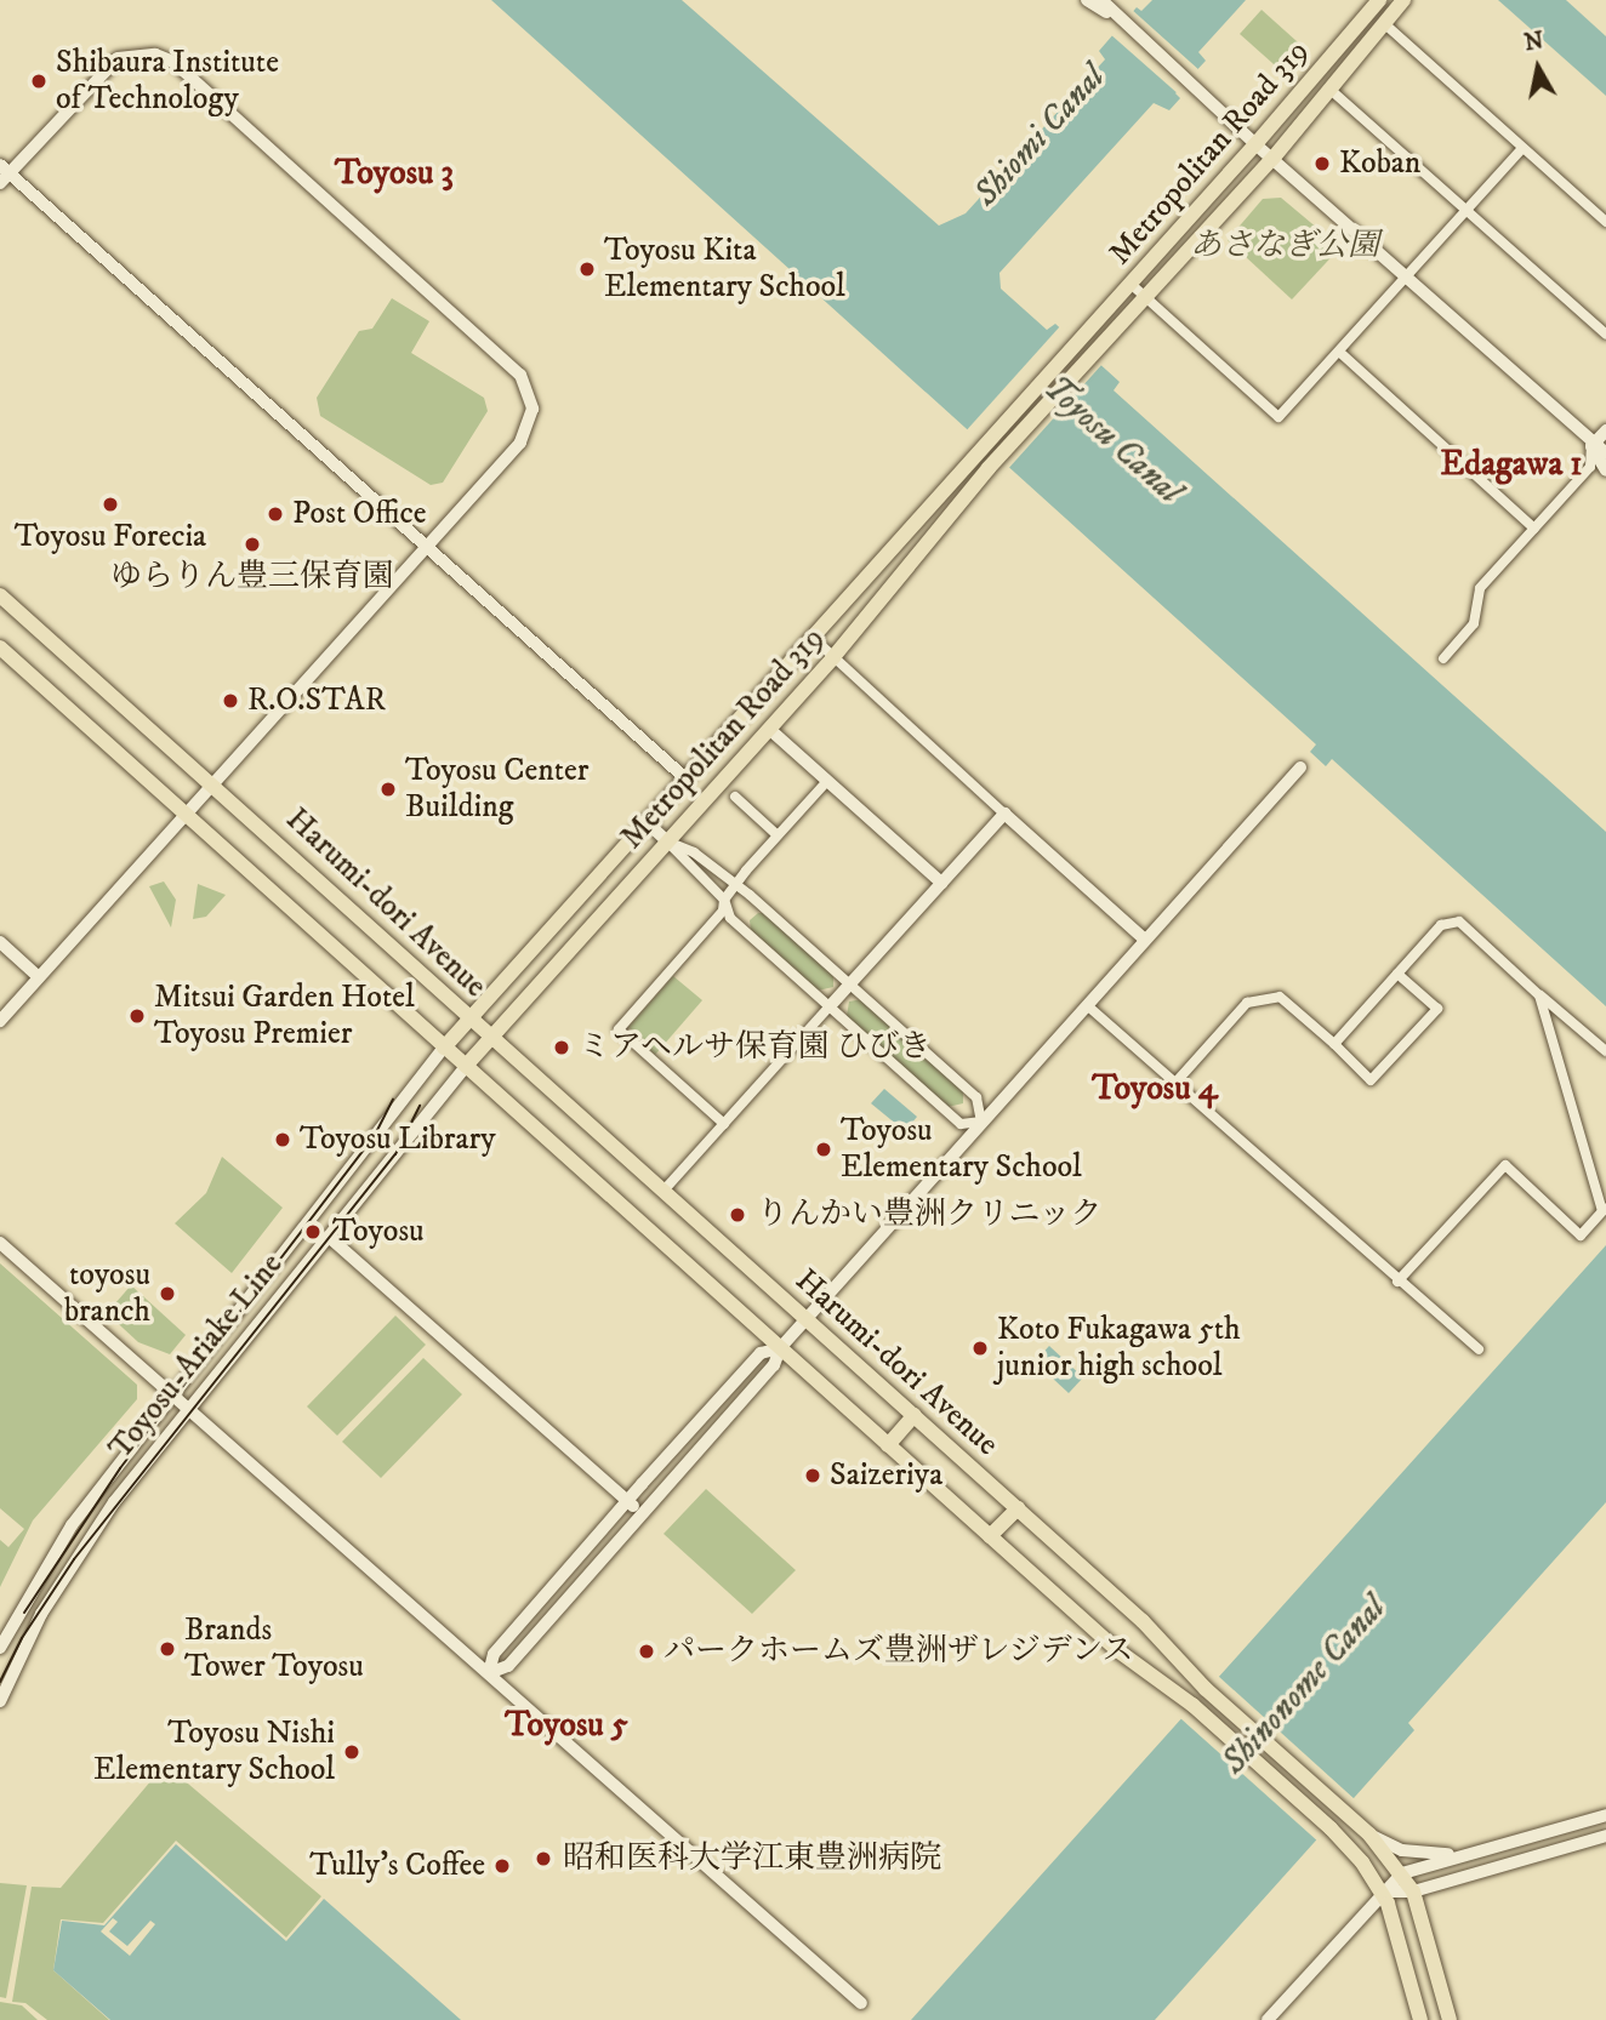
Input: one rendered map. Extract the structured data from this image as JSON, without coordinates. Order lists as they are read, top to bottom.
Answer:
{
  "streets": {
    "main road": ["Metropolitan Road 319", "Harumi-dori Avenue"],
    "street": ["Toyosu-Ariake Line"]
  },
  "crossings": [
    ["Metropolitan Road 319", "Harumi-dori Avenue"],
    ["Metropolitan Road 319", "Toyosu-Ariake Line"],
    ["Harumi-dori Avenue", "Toyosu-Ariake Line"]
  ],
  "districts": [
    "Toyosu 3",
    "Edagawa 1",
    "Toyosu 4",
    "Toyosu 5"
  ],
  "water": ["Shiomi Canal", "Toyosu Canal", "Shinonome Canal"],
  "parks": ["あさなぎ公園"],
  "places": [
    "Shibaura Institute of Technology",
    "Koban",
    "Toyosu Kita Elementary School",
    "Toyosu Forecia",
    "Post Office",
    "ゆらりん豊三保育園",
    "R.O.STAR",
    "Toyosu Center Building",
    "Mitsui Garden Hotel Toyosu Premier",
    "ミアヘルサ保育園 ひびき",
    "Toyosu Library",
    "Toyosu Elementary School",
    "りんかい豊洲クリニック",
    "Toyosu",
    "toyosu branch",
    "Koto Fukagawa 5th junior high school",
    "Saizeriya",
    "Brands Tower Toyosu",
    "パークホームズ豊洲ザレジデンス",
    "Toyosu Nishi Elementary School",
    "昭和医科大学江東豊洲病院",
    "Tully's Coffee"
  ],
  "north": "top"
}
